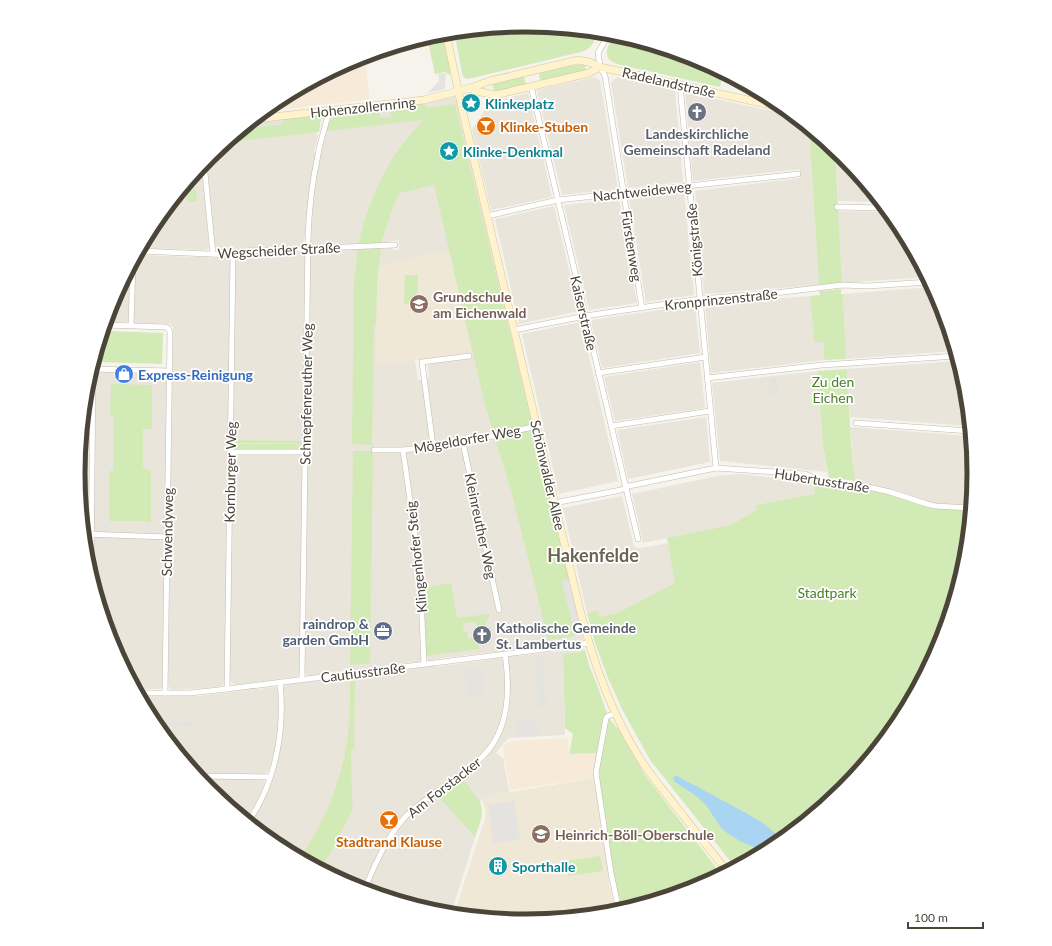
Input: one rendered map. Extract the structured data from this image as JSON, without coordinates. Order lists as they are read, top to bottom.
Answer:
{
  "streets": {
    "main road": ["Radelandstraße", "Hohenzollernring", "Schönwalder Allee"],
    "street": [
      "Nachtweideweg",
      "Königstraße",
      "Fürstenweg",
      "Wegscheider Straße",
      "Kronprinzenstraße",
      "Kaiserstraße",
      "Schnepfenreuther Weg",
      "Mögeldorfer Weg",
      "Kornburger Weg",
      "Hubertusstraße",
      "Kleinreuther Weg",
      "Schwendyweg",
      "Klingenhofer Steig",
      "Cautiusstraße",
      "Am Forstacker"
    ]
  },
  "crossings": [
    ["Radelandstraße", "Hohenzollernring"],
    ["Radelandstraße", "Königstraße"],
    ["Radelandstraße", "Fürstenweg"],
    ["Hohenzollernring", "Fürstenweg"],
    ["Hohenzollernring", "Schnepfenreuther Weg"],
    ["Hohenzollernring", "Schönwalder Allee"],
    ["Nachtweideweg", "Königstraße"],
    ["Nachtweideweg", "Fürstenweg"],
    ["Nachtweideweg", "Kaiserstraße"],
    ["Nachtweideweg", "Schönwalder Allee"],
    ["Königstraße", "Kronprinzenstraße"],
    ["Königstraße", "Hubertusstraße"],
    ["Fürstenweg", "Kronprinzenstraße"],
    ["Wegscheider Straße", "Schnepfenreuther Weg"],
    ["Wegscheider Straße", "Kornburger Weg"],
    ["Kronprinzenstraße", "Kaiserstraße"],
    ["Kronprinzenstraße", "Schönwalder Allee"],
    ["Kaiserstraße", "Hubertusstraße"],
    ["Schnepfenreuther Weg", "Cautiusstraße"],
    ["Mögeldorfer Weg", "Schönwalder Allee"],
    ["Mögeldorfer Weg", "Kleinreuther Weg"],
    ["Mögeldorfer Weg", "Klingenhofer Steig"],
    ["Kornburger Weg", "Cautiusstraße"],
    ["Schönwalder Allee", "Hubertusstraße"],
    ["Schönwalder Allee", "Cautiusstraße"],
    ["Schwendyweg", "Cautiusstraße"],
    ["Klingenhofer Steig", "Cautiusstraße"],
    ["Cautiusstraße", "Am Forstacker"]
  ],
  "districts": ["Hakenfelde"],
  "parks": ["Zu den Eichen", "Stadtpark"],
  "places": {
    "place": ["Klinkeplatz", "Klinke-Denkmal"],
    "church": ["Landeskirchliche Gemeinschaft Radeland", "Katholische Gemeinde St. Lambertus"],
    "bar": ["Klinke-Stuben", "Stadtrand Klause"],
    "school or university": ["Grundschule am Eichenwald", "Heinrich-Böll-Oberschule"],
    "shop": ["Express-Reinigung"],
    "office": ["raindrop & garden GmbH"],
    "building": ["Sporthalle"]
  },
  "scale_bar": "100 m"
}
